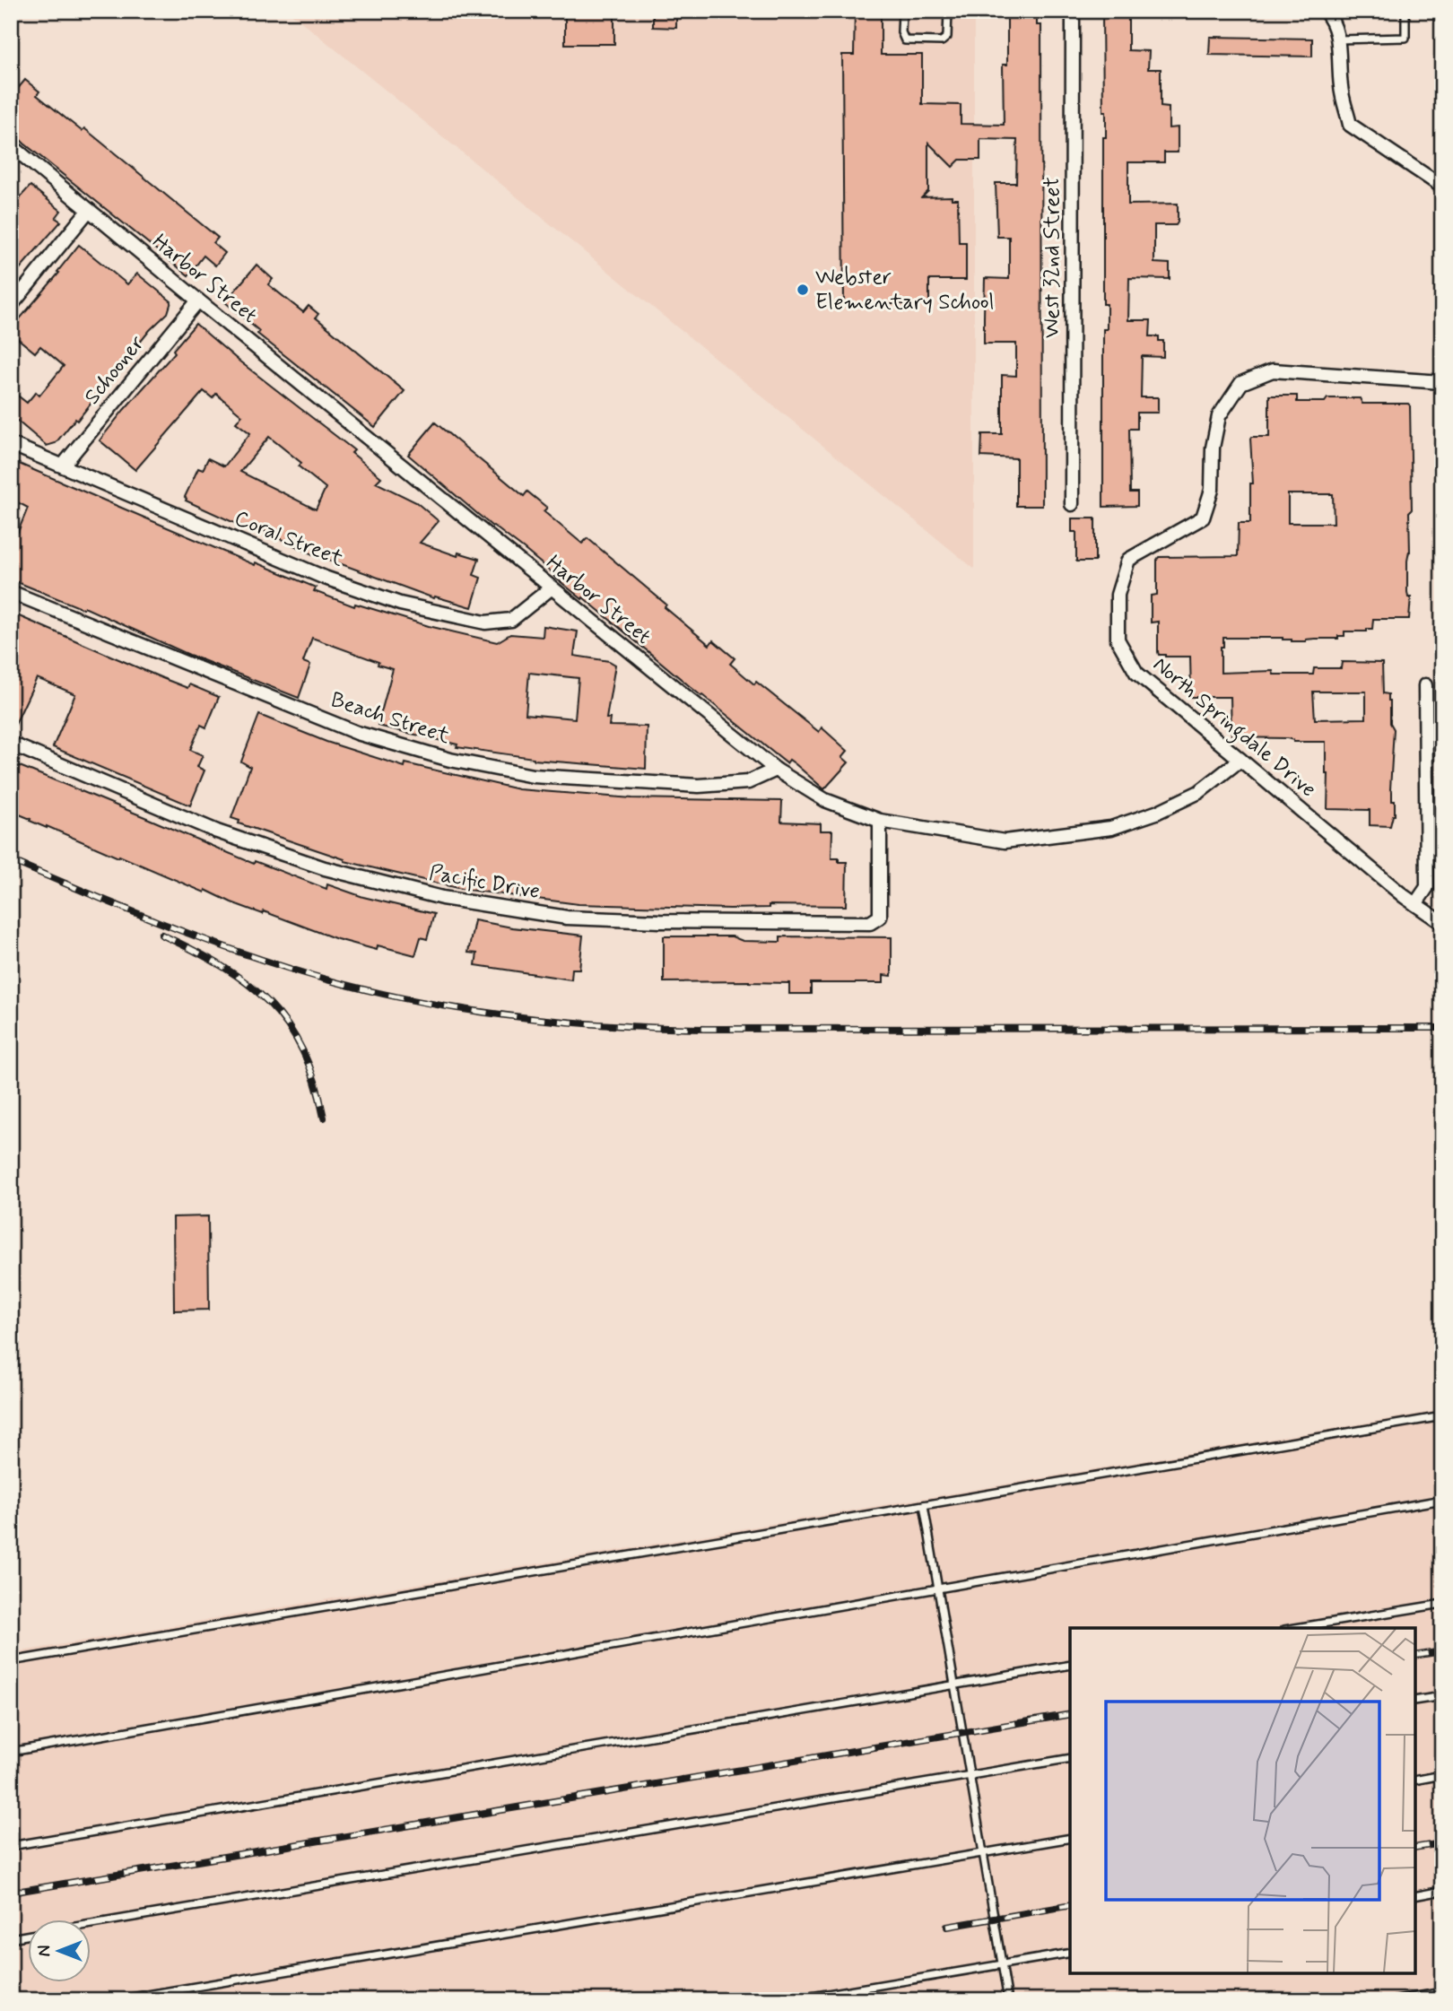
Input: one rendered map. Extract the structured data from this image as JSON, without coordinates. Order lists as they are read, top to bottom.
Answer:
{
  "streets": {
    "street": [
      "West 32nd Street",
      "Harbor Street",
      "Schooner",
      "Coral Street",
      "Beach Street",
      "North Springdale Drive",
      "Pacific Drive"
    ]
  },
  "crossings": [
    ["Harbor Street", "Schooner"],
    ["Harbor Street", "Coral Street"],
    ["Harbor Street", "Beach Street"],
    ["Harbor Street", "North Springdale Drive"],
    ["Harbor Street", "Pacific Drive"],
    ["Schooner", "Coral Street"]
  ],
  "places": ["Webster Elementary School"],
  "north": "left"
}
